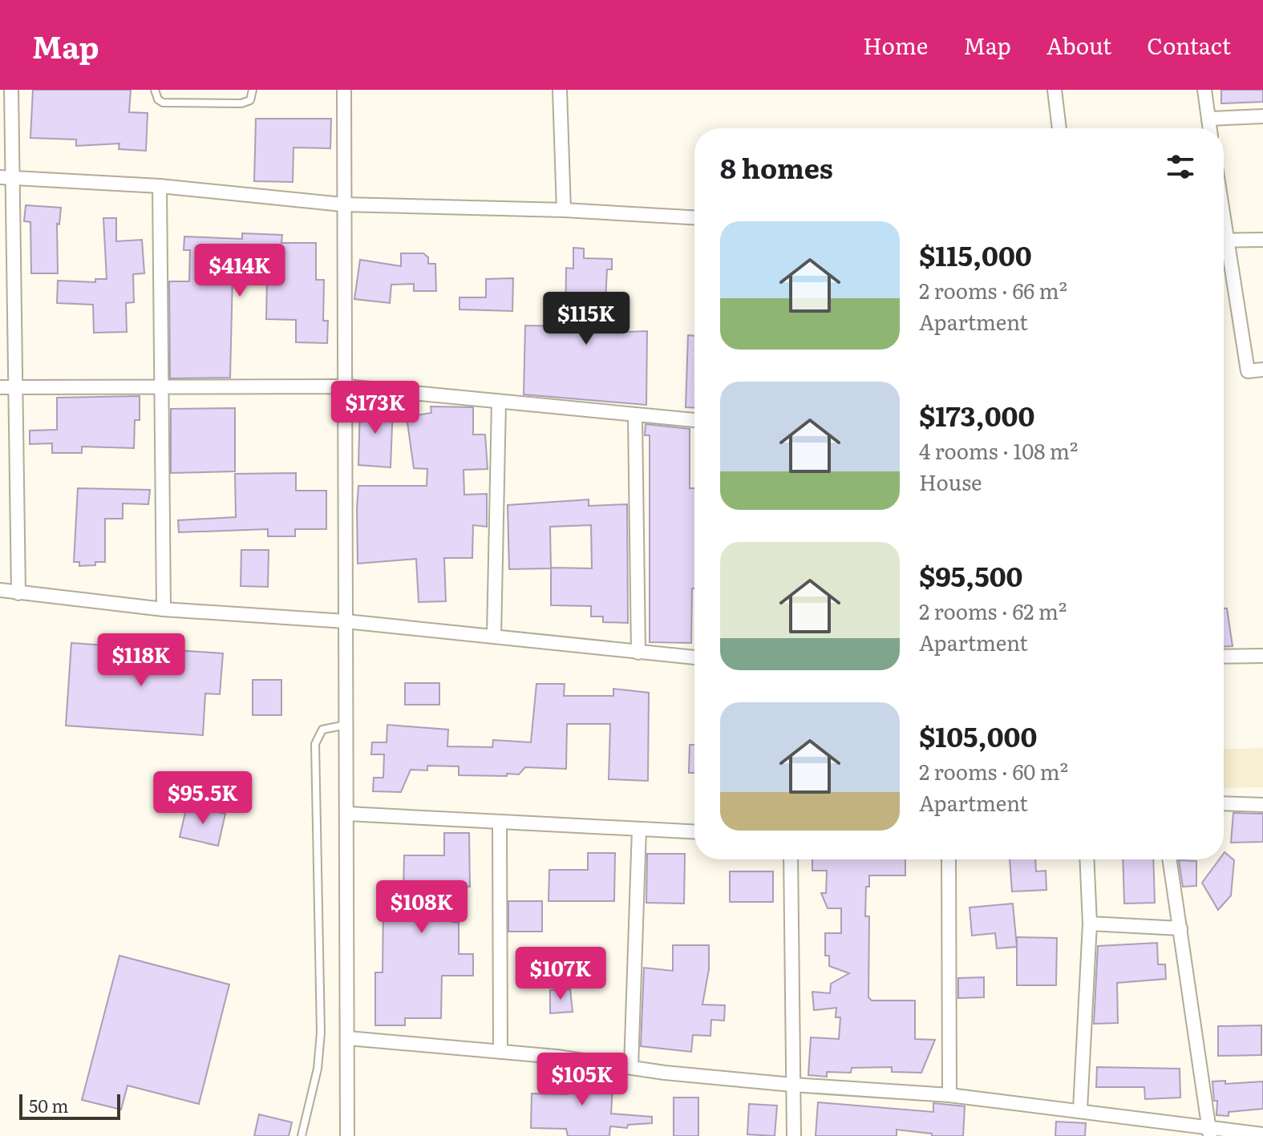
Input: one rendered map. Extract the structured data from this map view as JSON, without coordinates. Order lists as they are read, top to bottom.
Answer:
{
  "scale_bar": "50 m",
  "page": {
    "header": "Map",
    "nav": [
      "Home",
      "Map",
      "About",
      "Contact"
    ],
    "heading": "8 homes",
    "list": [
      {
        "name": "$115,000",
        "note": "2 rooms · 66 m² · Apartment"
      },
      {
        "name": "$173,000",
        "note": "4 rooms · 108 m² · House"
      },
      {
        "name": "$95,500",
        "note": "2 rooms · 62 m² · Apartment"
      },
      {
        "name": "$105,000",
        "note": "2 rooms · 60 m² · Apartment"
      }
    ],
    "price": [
      "$414K",
      "$115K",
      "$173K",
      "$118K",
      "$95.5K",
      "$108K",
      "$107K",
      "$105K"
    ],
    "scale": "50 m"
  }
}
